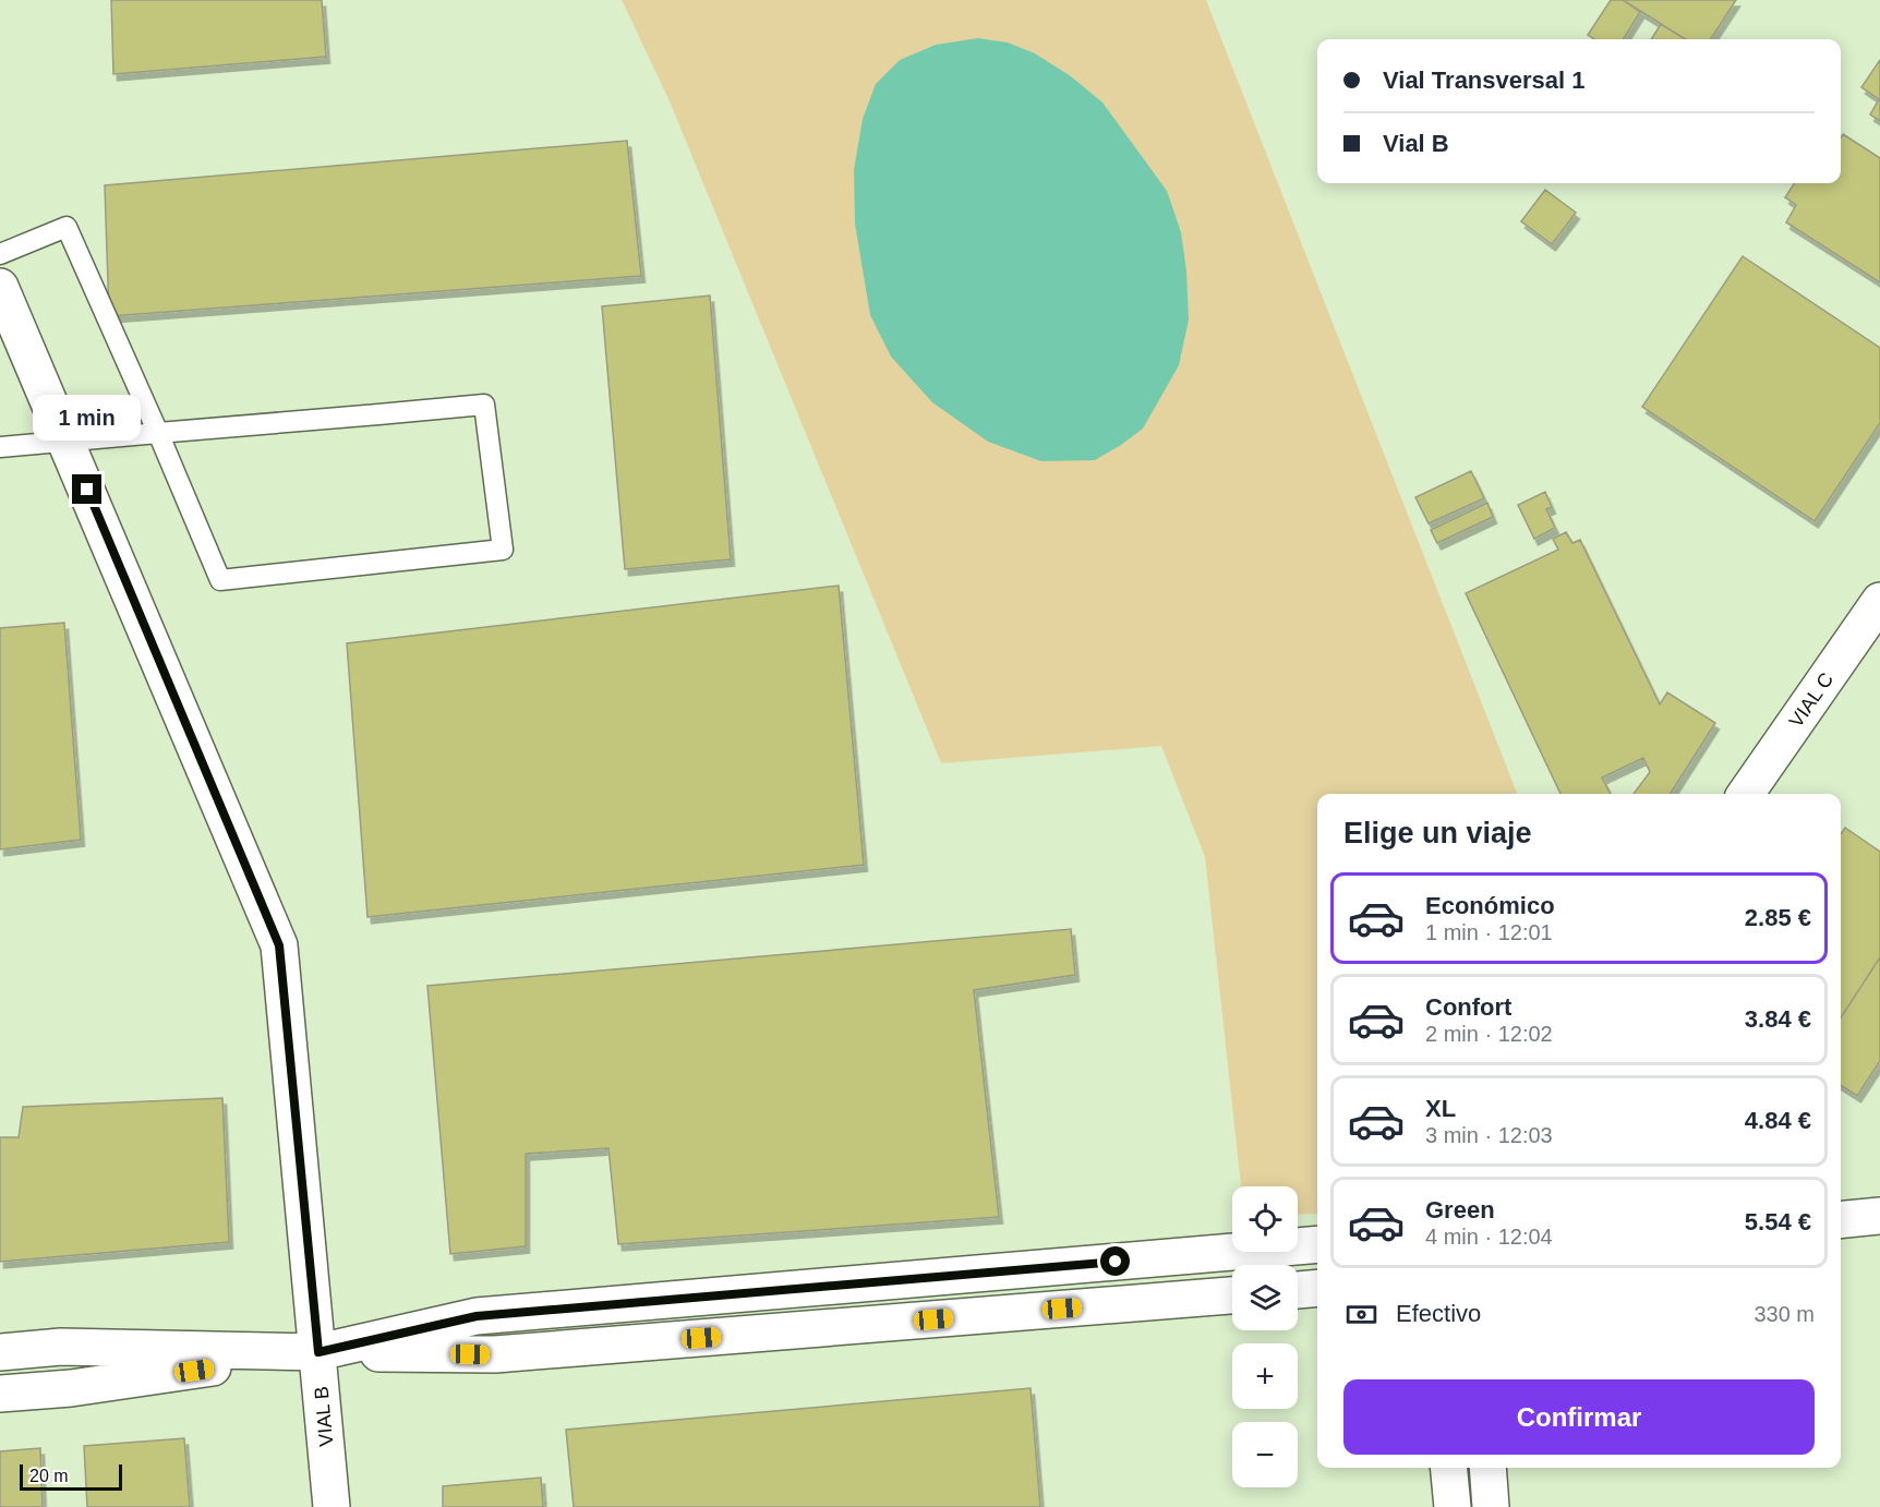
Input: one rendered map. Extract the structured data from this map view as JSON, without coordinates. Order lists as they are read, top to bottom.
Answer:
{
  "streets": {
    "street": ["VIAL C", "VIAL B"]
  },
  "scale_bar": "20 m",
  "page": {
    "banner": ["Vial Transversal 1", "Vial B"],
    "bubble": "1 min",
    "heading": "Elige un viaje",
    "list": [
      {
        "name": "Económico",
        "note": "1 min · 12:01",
        "value": "2.85 €"
      },
      {
        "name": "Confort",
        "note": "2 min · 12:02",
        "value": "3.84 €"
      },
      {
        "name": "XL",
        "note": "3 min · 12:03",
        "value": "4.84 €"
      },
      {
        "name": "Green",
        "note": "4 min · 12:04",
        "value": "5.54 €"
      }
    ],
    "map_buttons": ["+", "−"],
    "pay": ["Efectivo", "330 m"],
    "buttons": "Confirmar",
    "scale": "20 m"
  }
}
